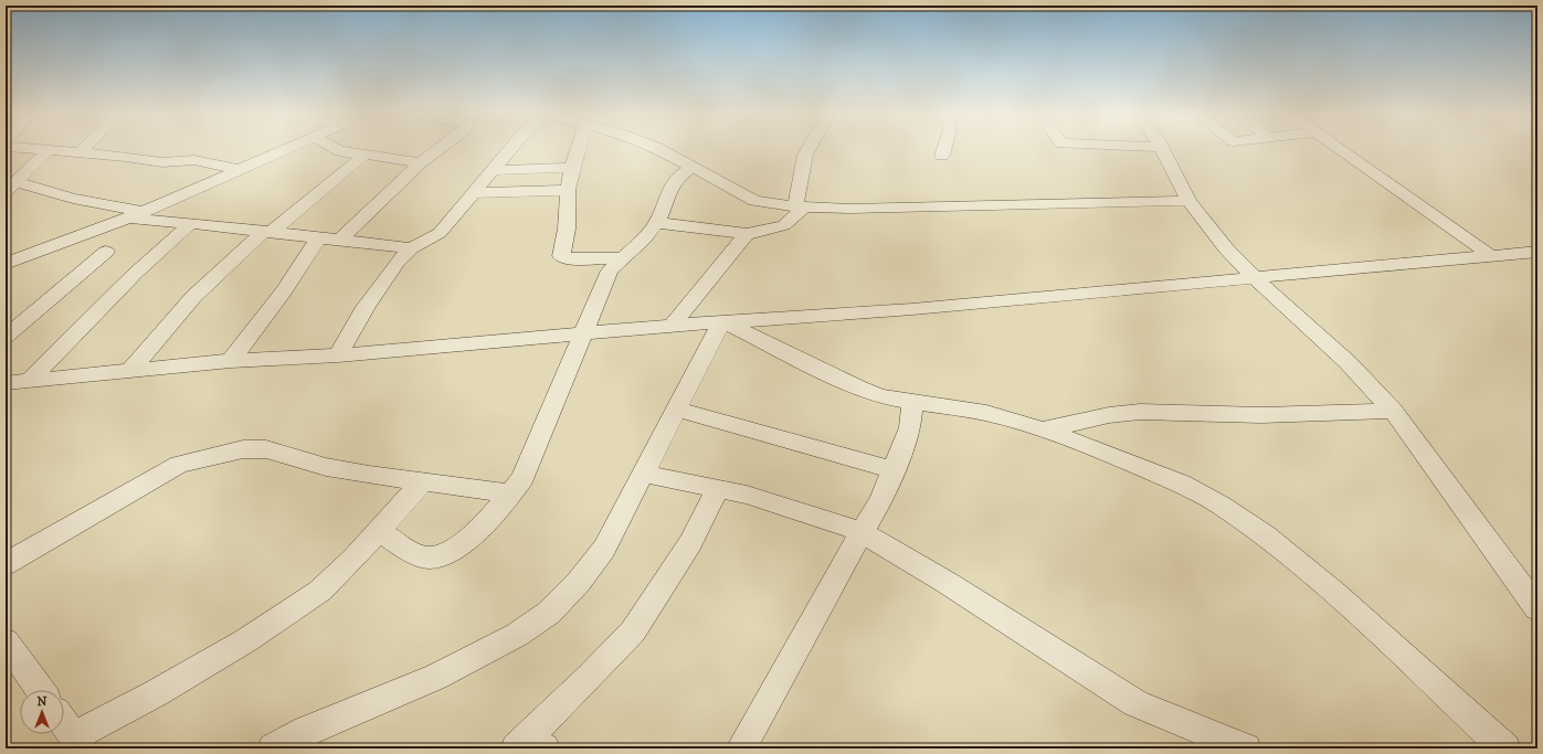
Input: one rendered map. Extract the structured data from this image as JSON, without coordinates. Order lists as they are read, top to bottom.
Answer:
{
  "north": "top"
}
